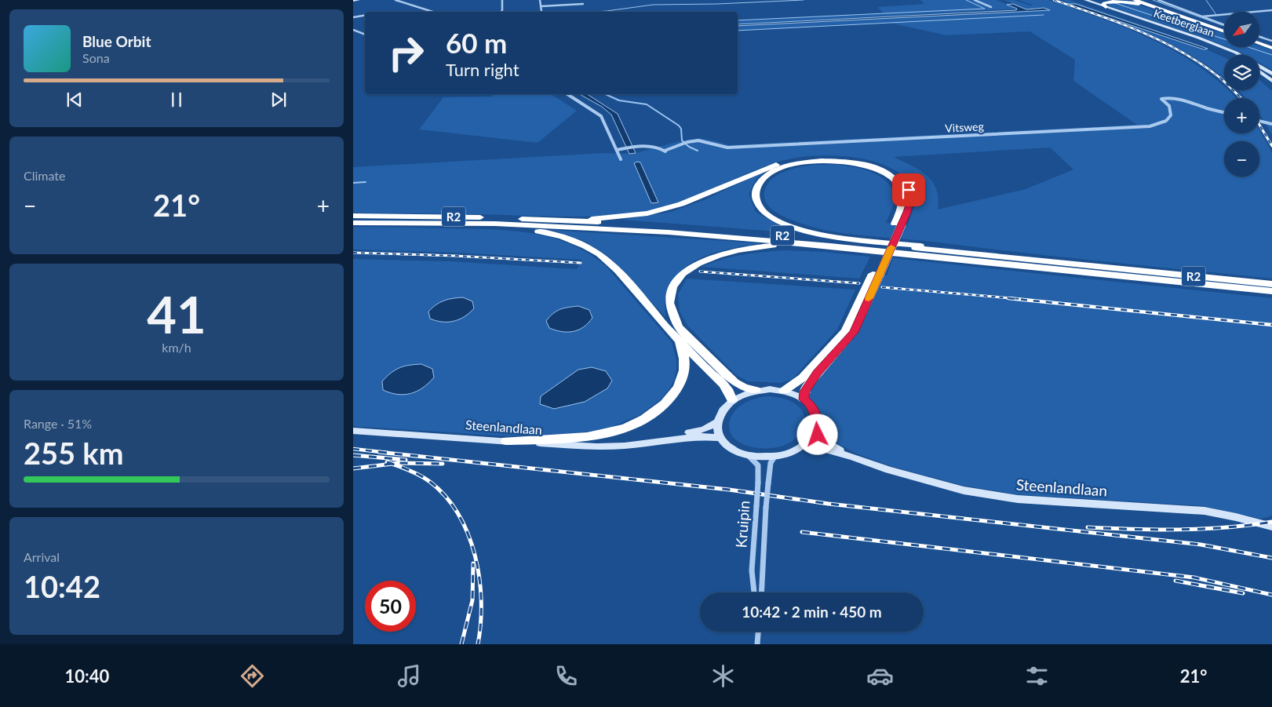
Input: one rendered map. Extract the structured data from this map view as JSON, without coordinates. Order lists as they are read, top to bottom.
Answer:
{
  "streets": {
    "highway": ["R2"],
    "main road": ["Keetberglaan", "Steenlandlaan"],
    "street": ["Vitsweg", "Kruipin"]
  },
  "crossings": [
    ["Steenlandlaan", "Kruipin"]
  ],
  "north": "bottom left",
  "page": {
    "map_buttons": ["+", "−"],
    "turn": ["60 m", "Turn right"],
    "song": ["Blue Orbit", "Sona"],
    "tile": [
      "Climate",
      ["41", "km/h"],
      ["Range · 51%", "255 km"],
      ["Arrival", "10:42"]
    ],
    "heat": ["−", "21°", "+"],
    "limit": "50",
    "trip": "10:42 · 2 min · 450 m",
    "tabs": ["10:40", "21°"]
  }
}
